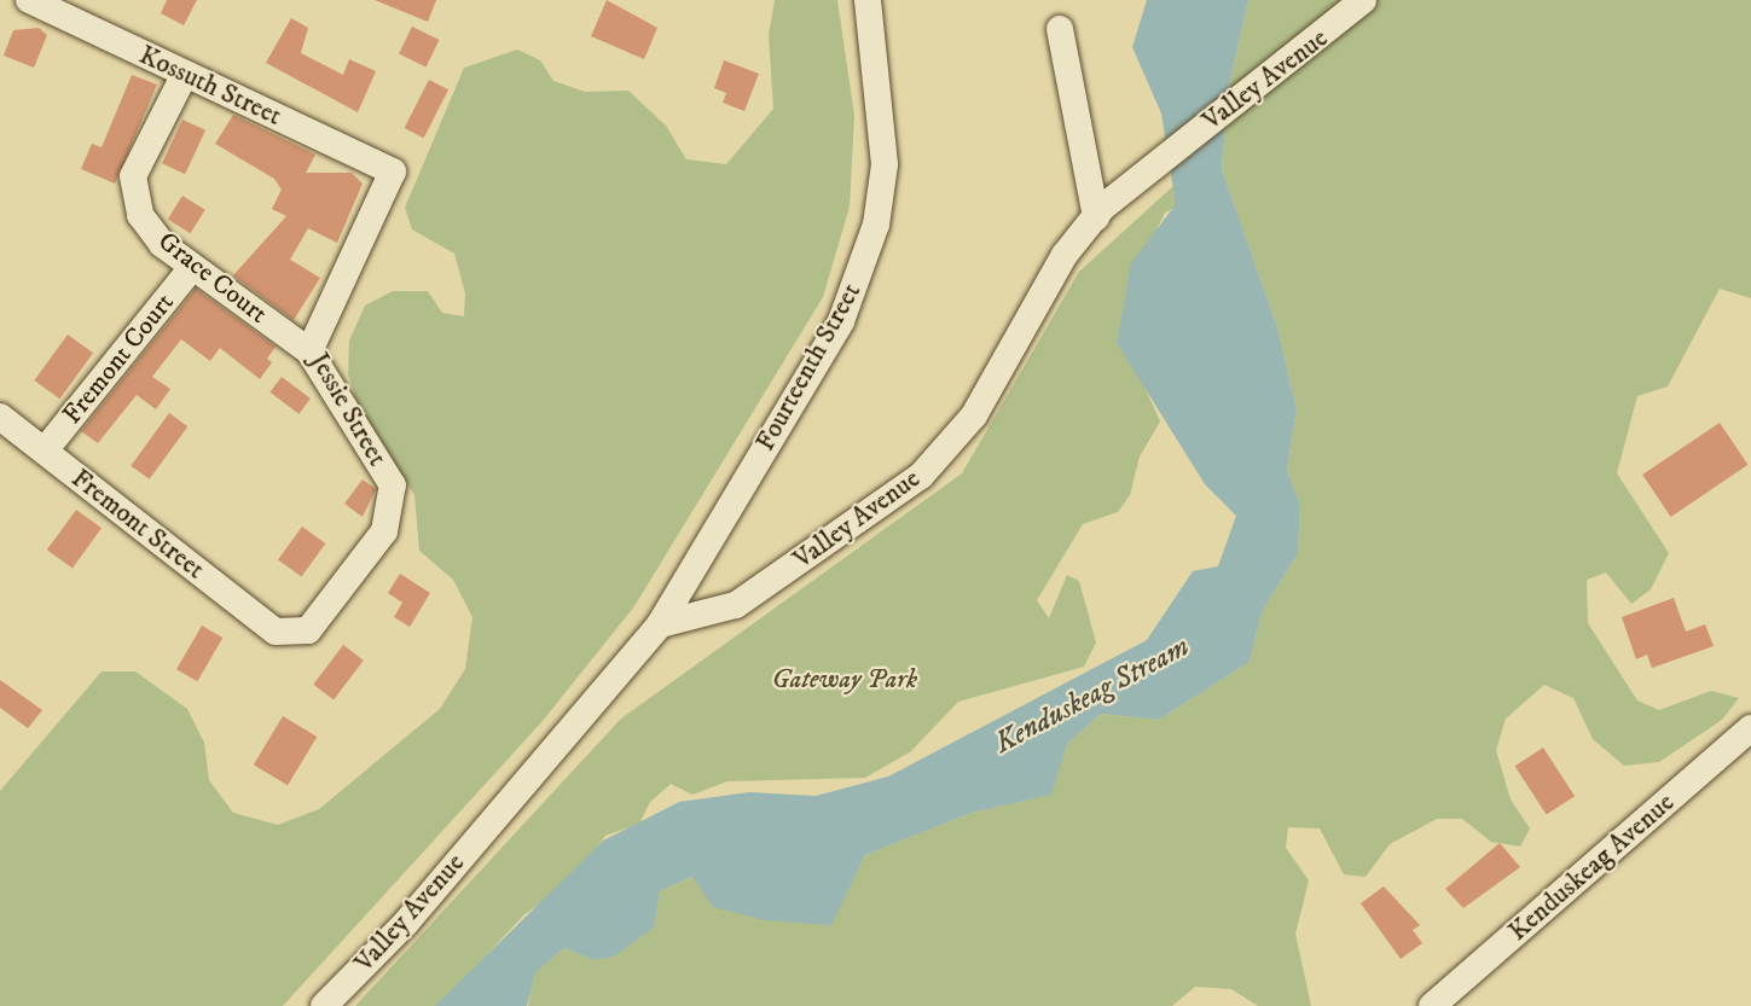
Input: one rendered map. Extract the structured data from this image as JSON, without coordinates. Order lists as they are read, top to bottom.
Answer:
{
  "streets": {
    "street": [
      "Valley Avenue",
      "Kossuth Street",
      "Grace Court",
      "Fremont Court",
      "Fourteenth Street",
      "Jessie Street",
      "Fremont Street",
      "Kenduskeag Avenue"
    ]
  },
  "crossings": [
    ["Valley Avenue", "Fourteenth Street"],
    ["Kossuth Street", "Grace Court"],
    ["Kossuth Street", "Jessie Street"],
    ["Grace Court", "Fremont Court"],
    ["Grace Court", "Jessie Street"],
    ["Fremont Court", "Fremont Street"],
    ["Jessie Street", "Fremont Street"]
  ],
  "water": ["Kenduskeag Stream"],
  "parks": ["Gateway Park"]
}
